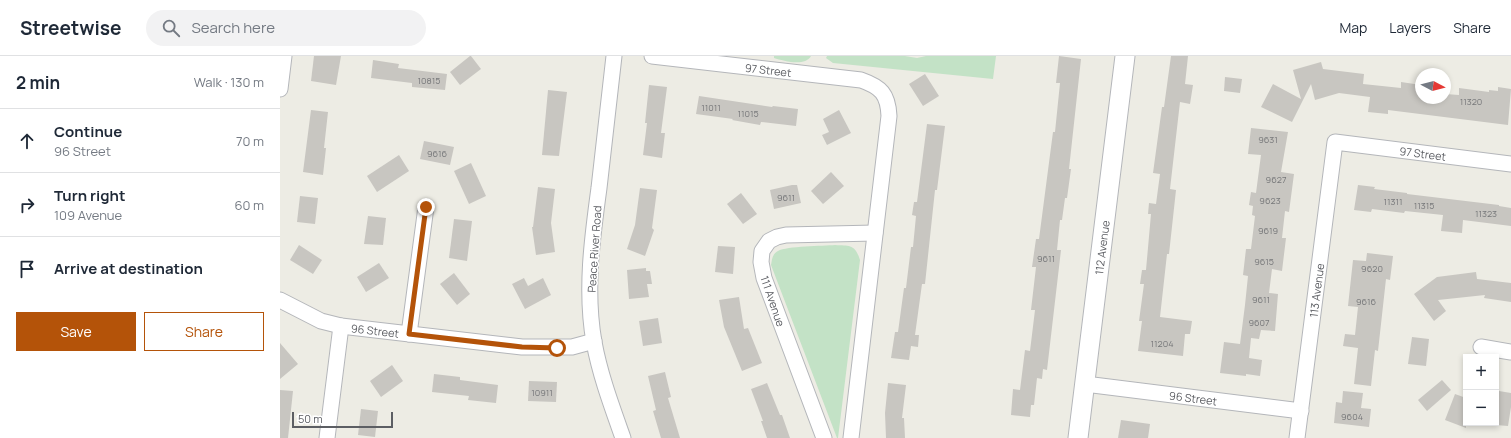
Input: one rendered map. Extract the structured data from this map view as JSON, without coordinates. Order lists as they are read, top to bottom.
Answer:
{
  "streets": {
    "street": [
      "97 Street",
      "112 Avenue",
      "Peace River Road",
      "113 Avenue",
      "111 Avenue",
      "96 Street"
    ]
  },
  "crossings": [
    ["97 Street", "113 Avenue"],
    ["97 Street", "111 Avenue"],
    ["112 Avenue", "96 Street"],
    ["Peace River Road", "96 Street"],
    ["113 Avenue", "96 Street"]
  ],
  "house_numbers": [
    "10815",
    "11320",
    "11011",
    "11015",
    "9631",
    "9616",
    "9627",
    "9611",
    "9623",
    "11311",
    "11315",
    "11323",
    "9619",
    "9611",
    "9615",
    "9620",
    "9611",
    "9616",
    "9607",
    "11204",
    "10911",
    "9604"
  ],
  "scale_bar": "50 m",
  "north": "right",
  "page": {
    "header": "Streetwise",
    "search": "Search here",
    "nav": ["Map", "Layers", "Share"],
    "heading": ["2 min", "Walk · 130 m"],
    "list": [
      ["Continue", "96 Street", "70 m"],
      ["Turn right", "109 Avenue", "60 m"],
      "Arrive at destination"
    ],
    "buttons": ["Save", "Share"],
    "map_buttons": ["+", "−"],
    "scale": "50 m"
  }
}
